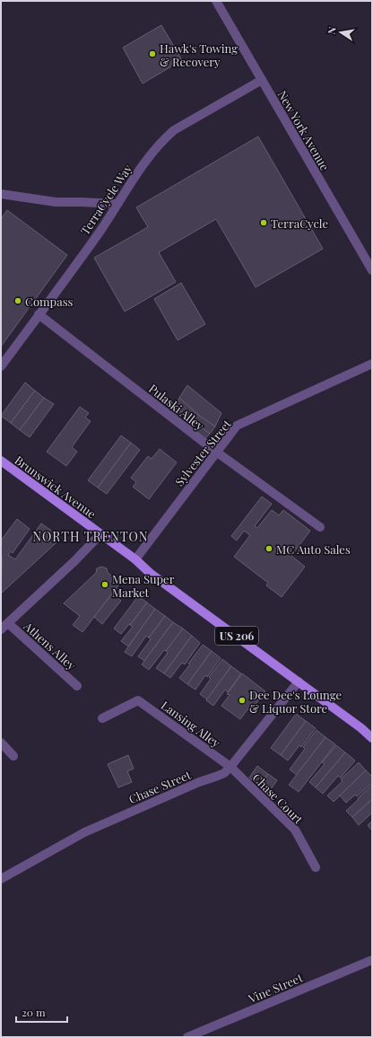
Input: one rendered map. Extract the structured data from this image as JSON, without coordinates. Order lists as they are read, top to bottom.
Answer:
{
  "streets": {
    "main road": ["Brunswick Avenue", "US 206"],
    "street": [
      "New York Avenue",
      "TerraCycle Way",
      "Pulaski Alley",
      "Sylvester Street",
      "Athens Alley",
      "Lansing Alley",
      "Chase Street",
      "Chase Court",
      "Vine Street"
    ]
  },
  "crossings": [
    ["New York Avenue", "TerraCycle Way"],
    ["TerraCycle Way", "Pulaski Alley"],
    ["Pulaski Alley", "Sylvester Street"],
    ["Sylvester Street", "Brunswick Avenue"],
    ["Brunswick Avenue", "Chase Street"],
    ["Lansing Alley", "Chase Street"],
    ["Lansing Alley", "Chase Court"],
    ["Chase Street", "Chase Court"]
  ],
  "districts": ["NORTH TRENTON"],
  "places": [
    "Hawk's Towing & Recovery",
    "TerraCycle",
    "Compass",
    "MC Auto Sales",
    "Mena Super Market",
    "Dee Dee's Lounge & Liquor Store"
  ],
  "scale_bar": "20 m",
  "north": "left"
}
